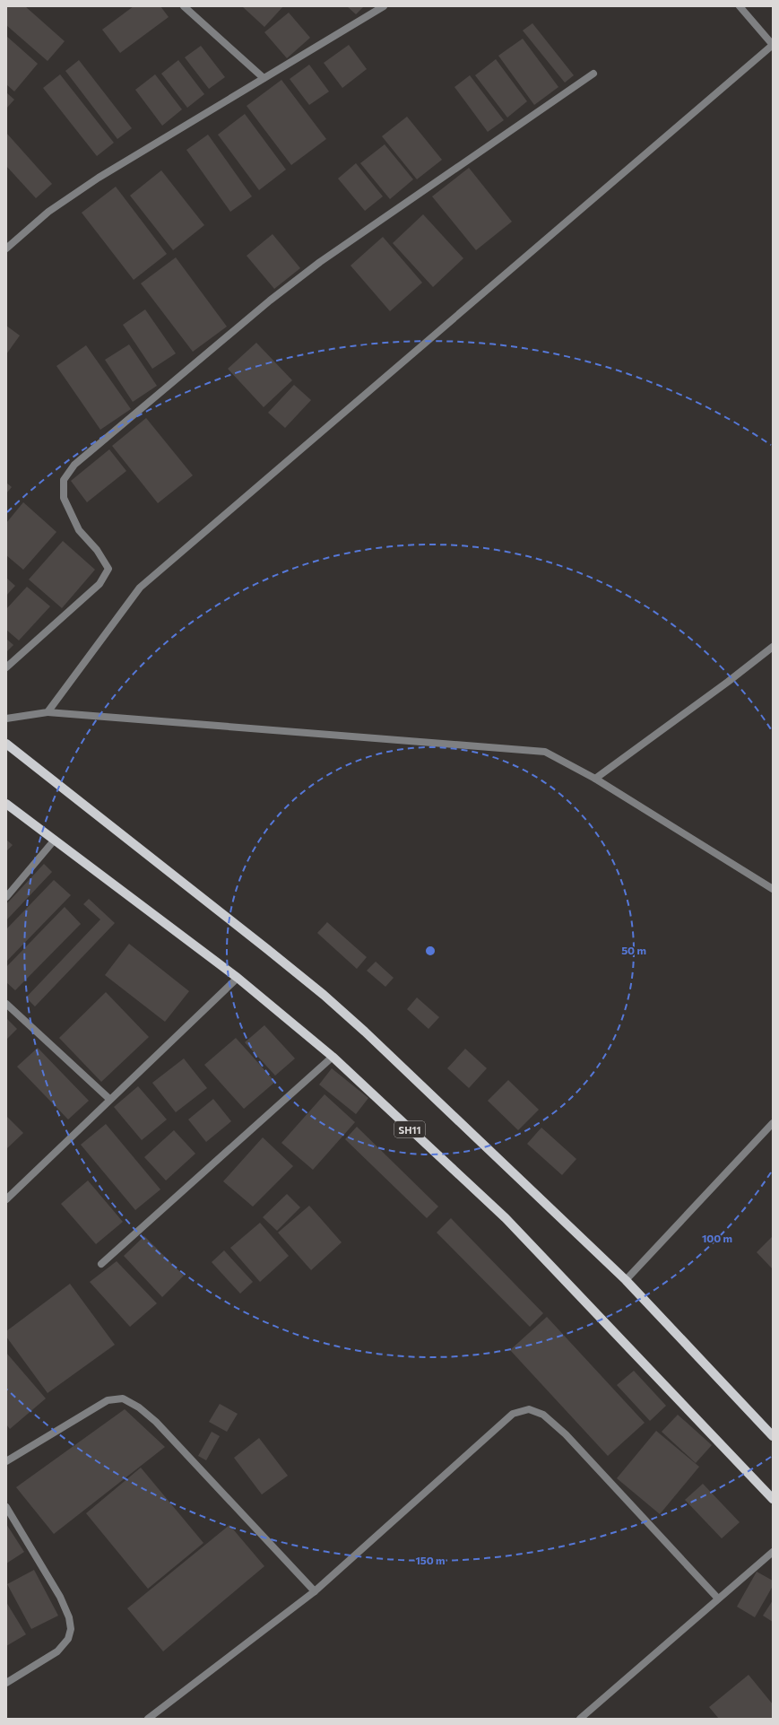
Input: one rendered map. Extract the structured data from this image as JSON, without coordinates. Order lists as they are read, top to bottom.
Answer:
{
  "streets": {
    "main road": ["SH11"]
  },
  "rings": ["50 m", "100 m", "150 m"]
}
